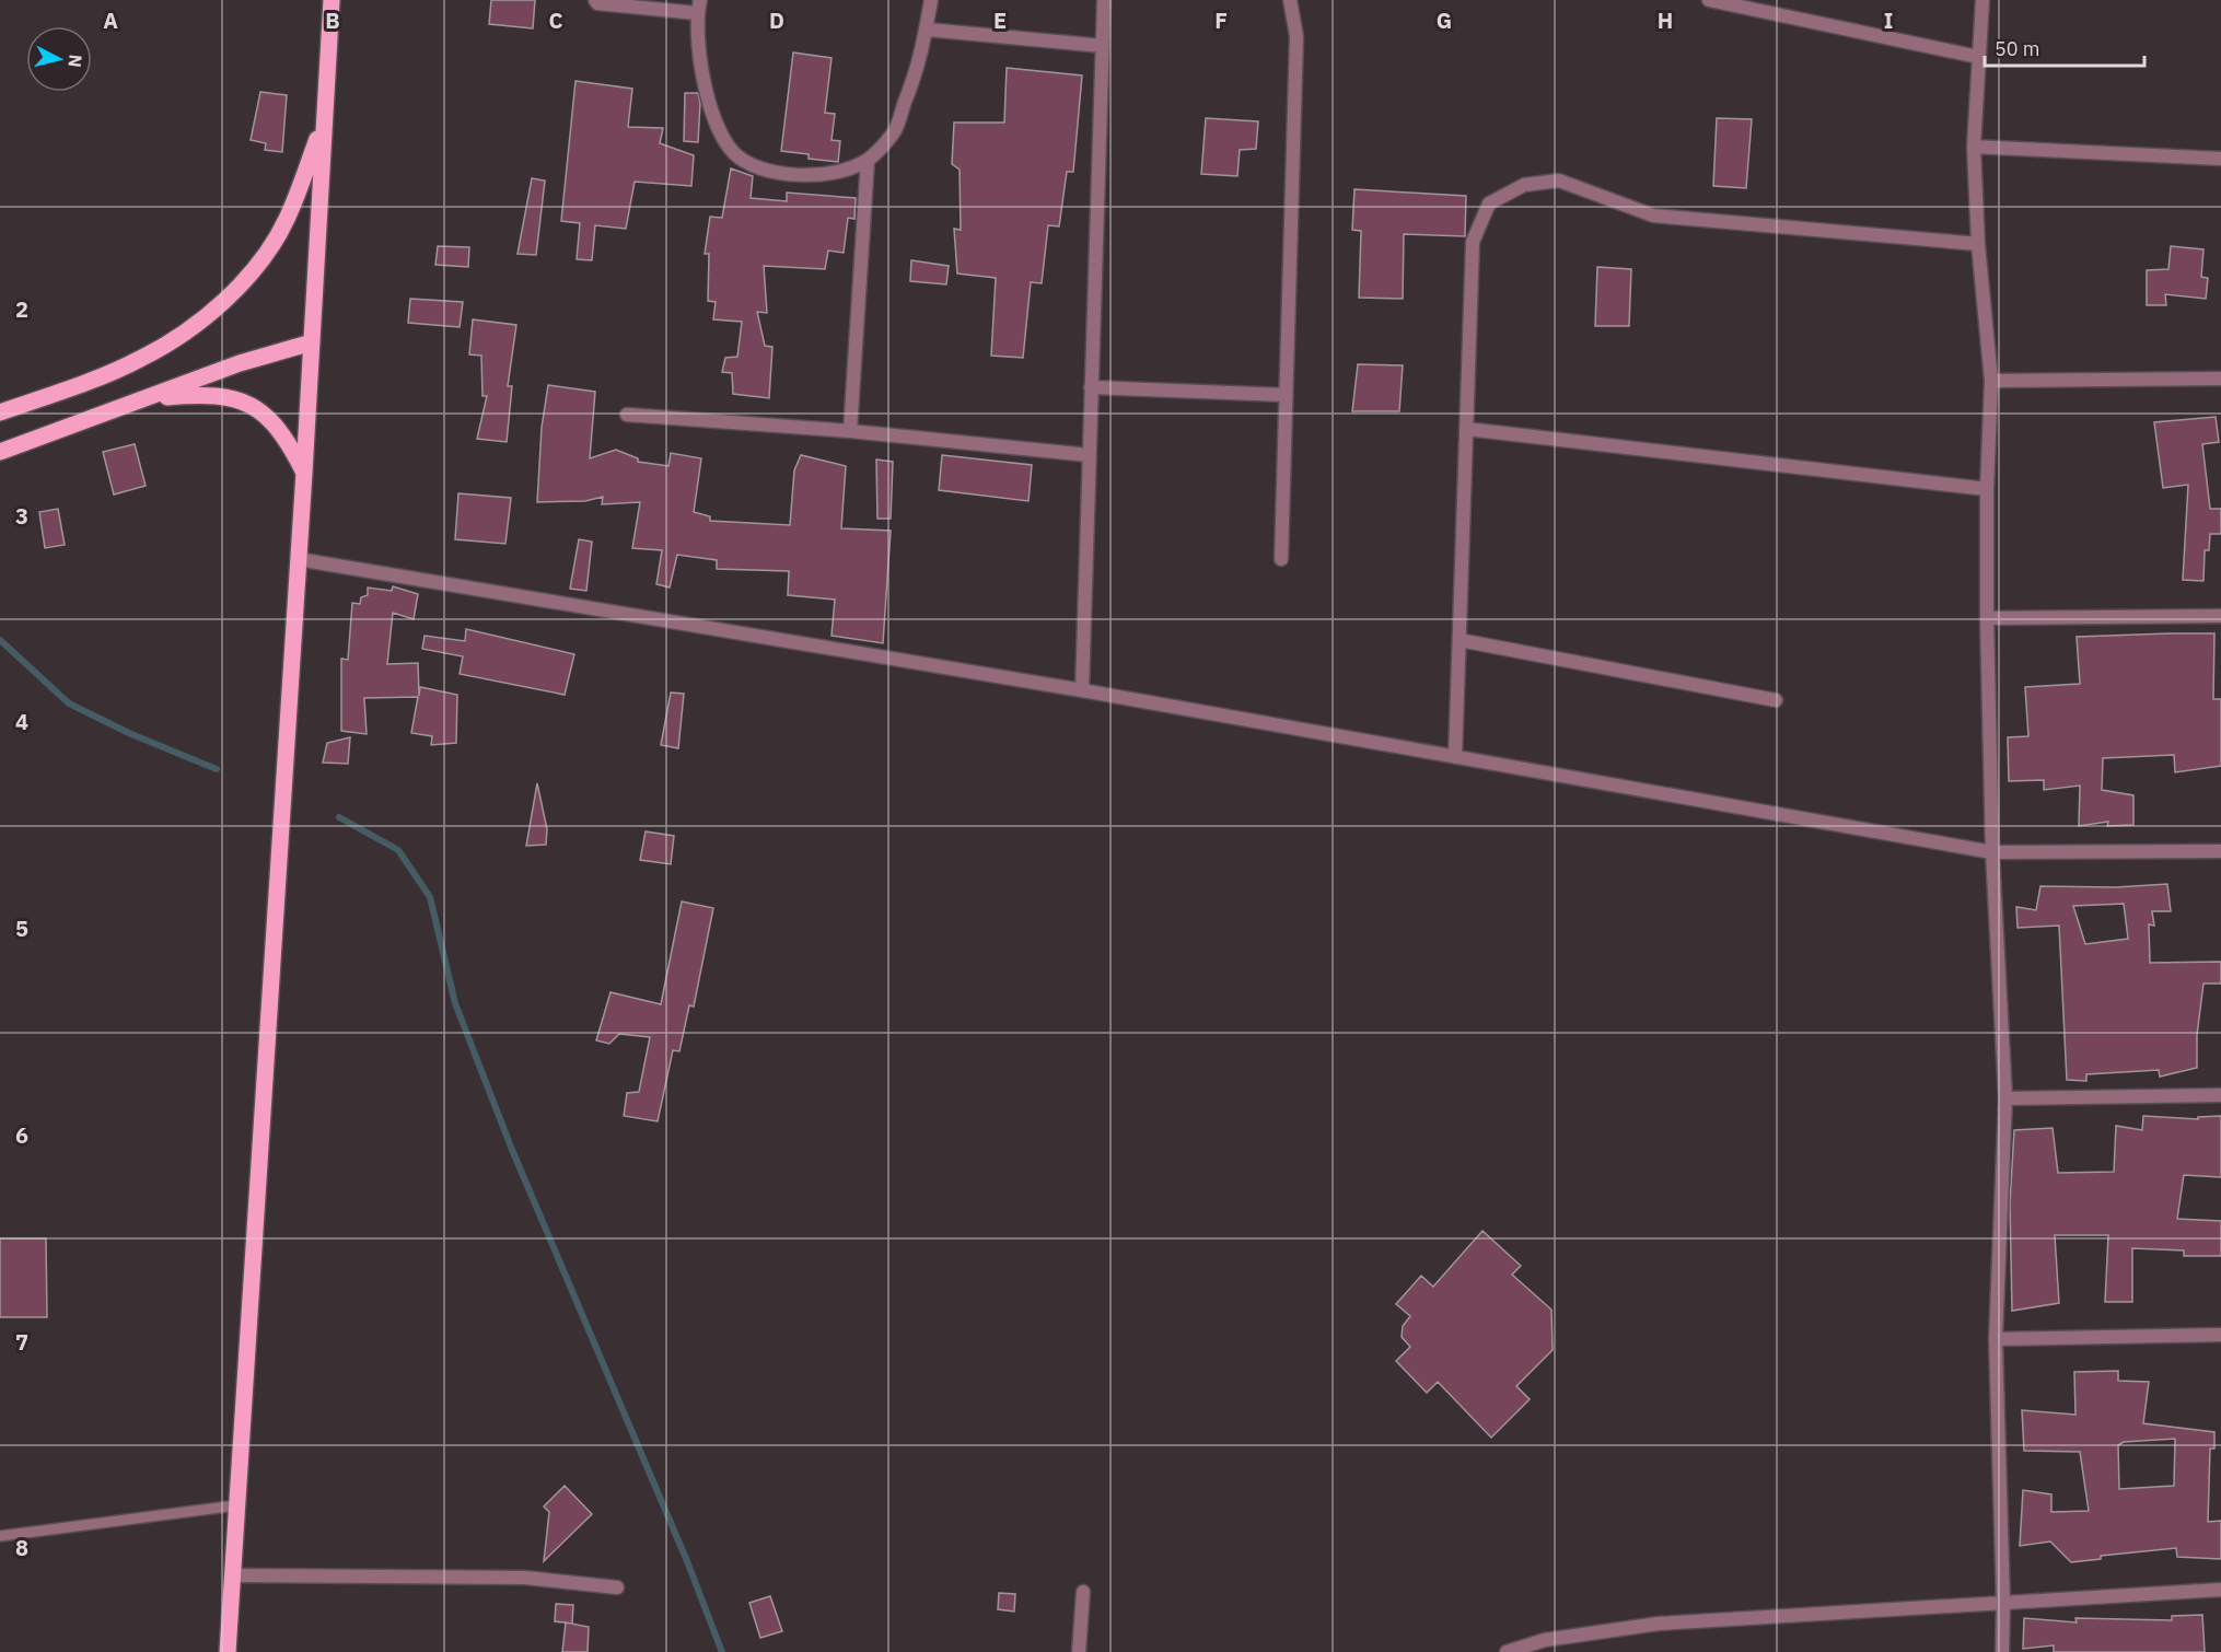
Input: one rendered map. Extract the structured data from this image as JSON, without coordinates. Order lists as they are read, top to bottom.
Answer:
{
  "scale_bar": "50 m",
  "north": "right",
  "grid": {
    "columns": [
      "A",
      "B",
      "C",
      "D",
      "E",
      "F",
      "G",
      "H",
      "I"
    ],
    "rows": [
      "2",
      "3",
      "4",
      "5",
      "6",
      "7",
      "8"
    ]
  }
}
